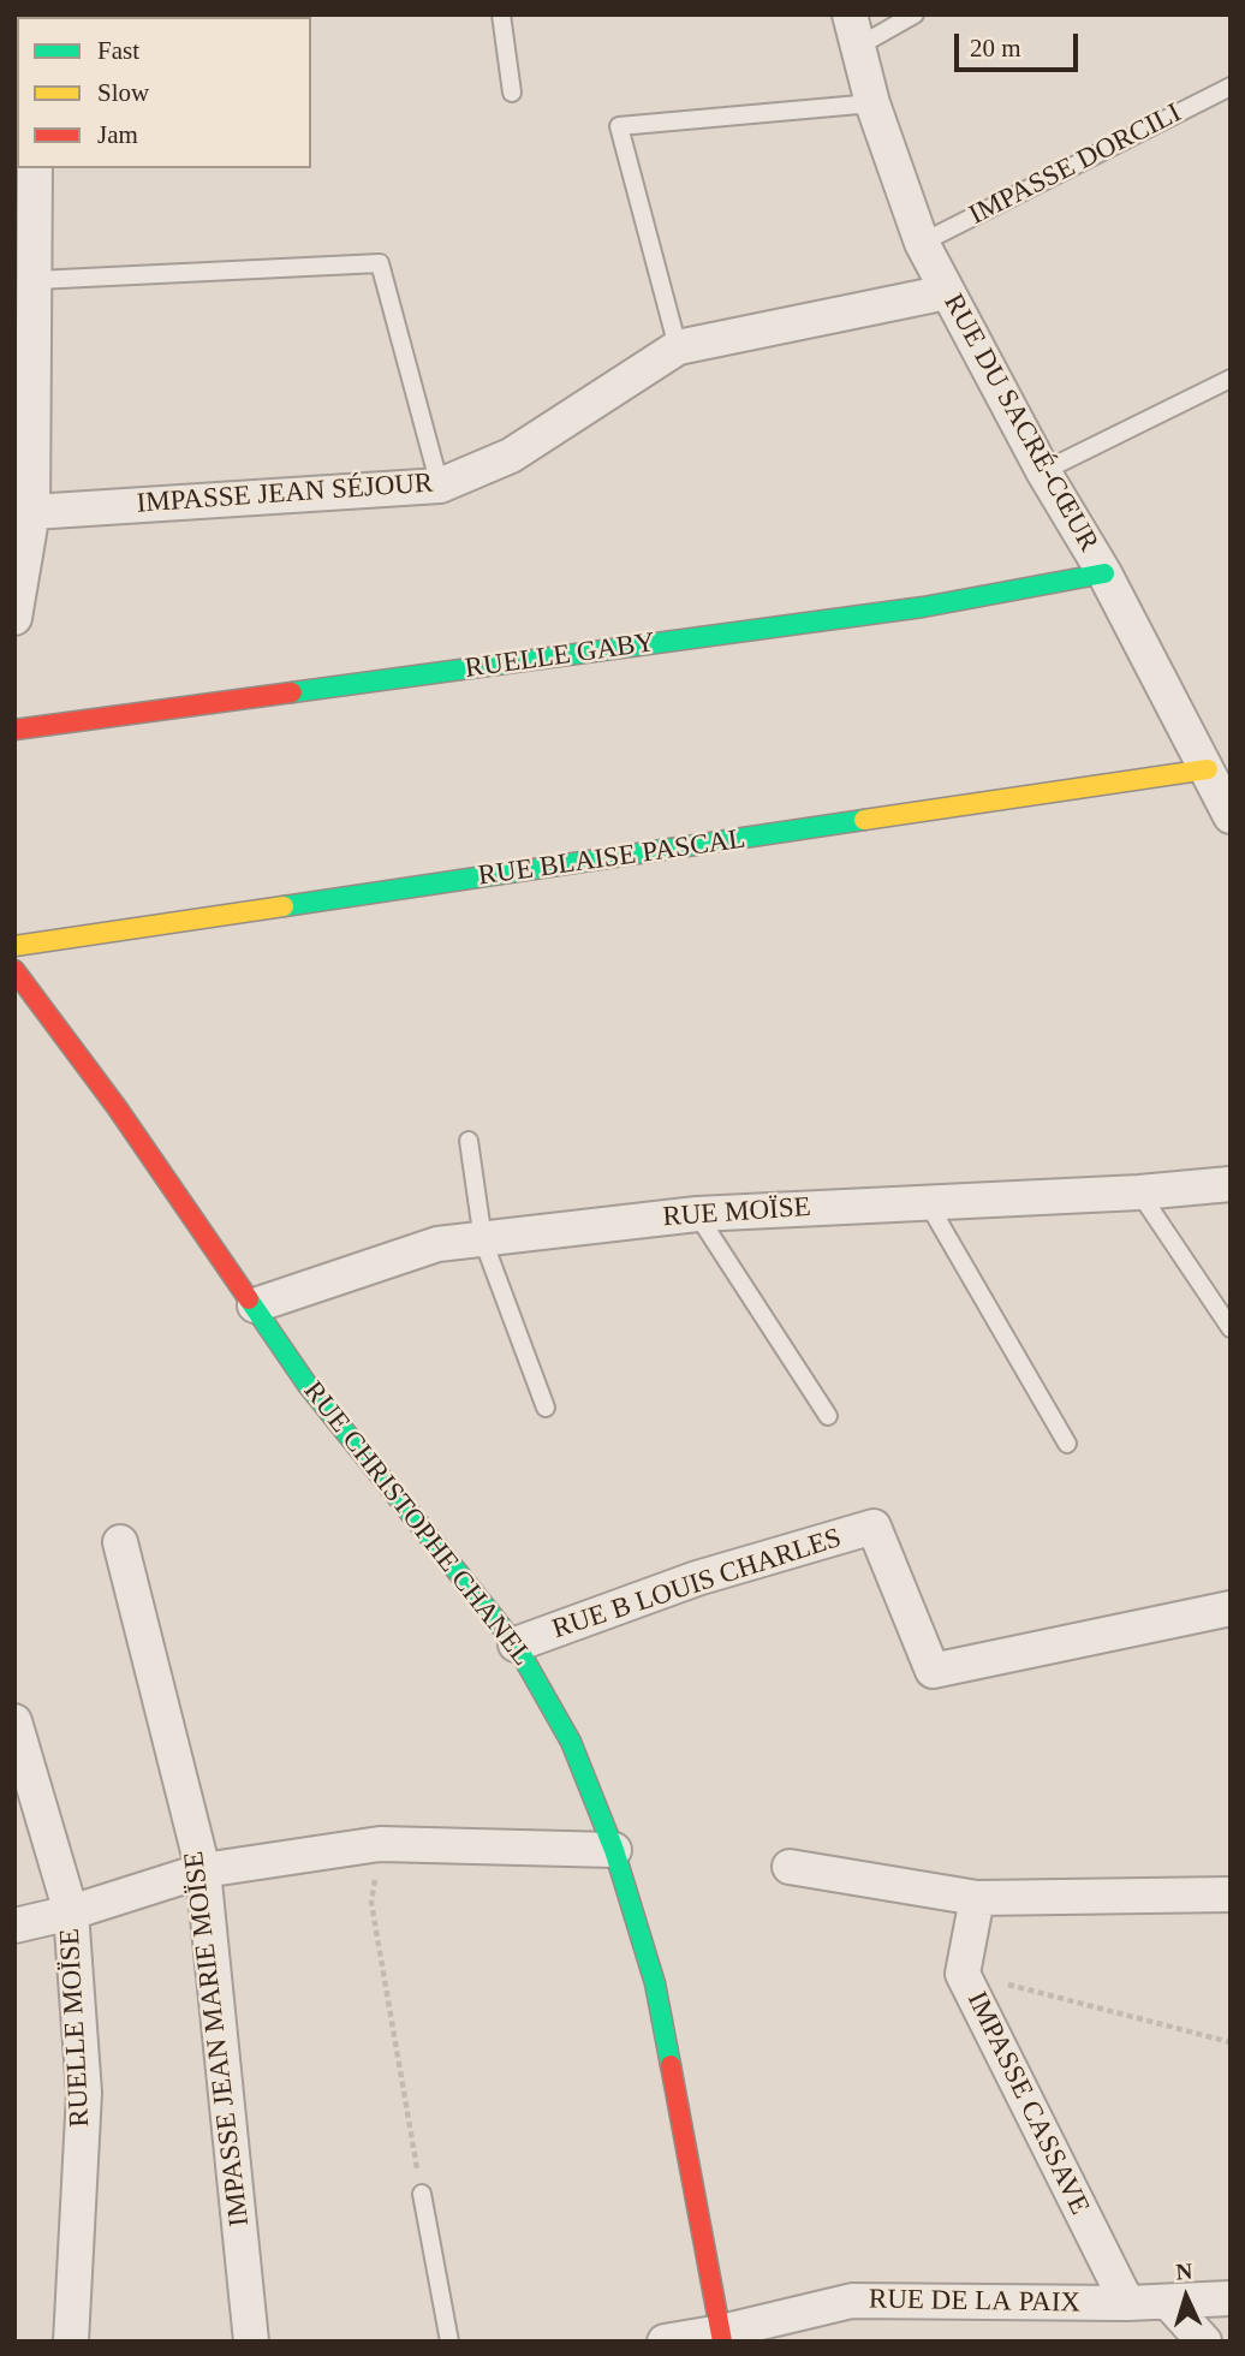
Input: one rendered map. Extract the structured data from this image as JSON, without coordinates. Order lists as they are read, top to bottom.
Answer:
{
  "streets": {
    "street": [
      "RUE DU SACRÉ-CŒUR",
      "IMPASSE JEAN SÉJOUR",
      "RUELLE GABY",
      "RUE BLAISE PASCAL",
      "RUE MOÏSE",
      "RUE CHRISTOPHE CHANEL",
      "RUE B LOUIS CHARLES",
      "RUELLE MOÏSE",
      "IMPASSE JEAN MARIE MOÏSE",
      "IMPASSE CASSAVE",
      "RUE DE LA PAIX"
    ],
    "lane": ["IMPASSE DORCILI"]
  },
  "crossings": [
    ["IMPASSE DORCILI", "RUE DU SACRÉ-CŒUR"],
    ["RUE DU SACRÉ-CŒUR", "IMPASSE JEAN SÉJOUR"],
    ["RUE DU SACRÉ-CŒUR", "RUELLE GABY"],
    ["RUE DU SACRÉ-CŒUR", "RUE BLAISE PASCAL"],
    ["RUE MOÏSE", "RUE CHRISTOPHE CHANEL"],
    ["RUE CHRISTOPHE CHANEL", "RUE B LOUIS CHARLES"],
    ["RUE CHRISTOPHE CHANEL", "RUE DE LA PAIX"],
    ["IMPASSE CASSAVE", "RUE DE LA PAIX"]
  ],
  "legend": ["Fast", "Slow", "Jam"],
  "scale_bar": "20 m",
  "north": "top"
}
